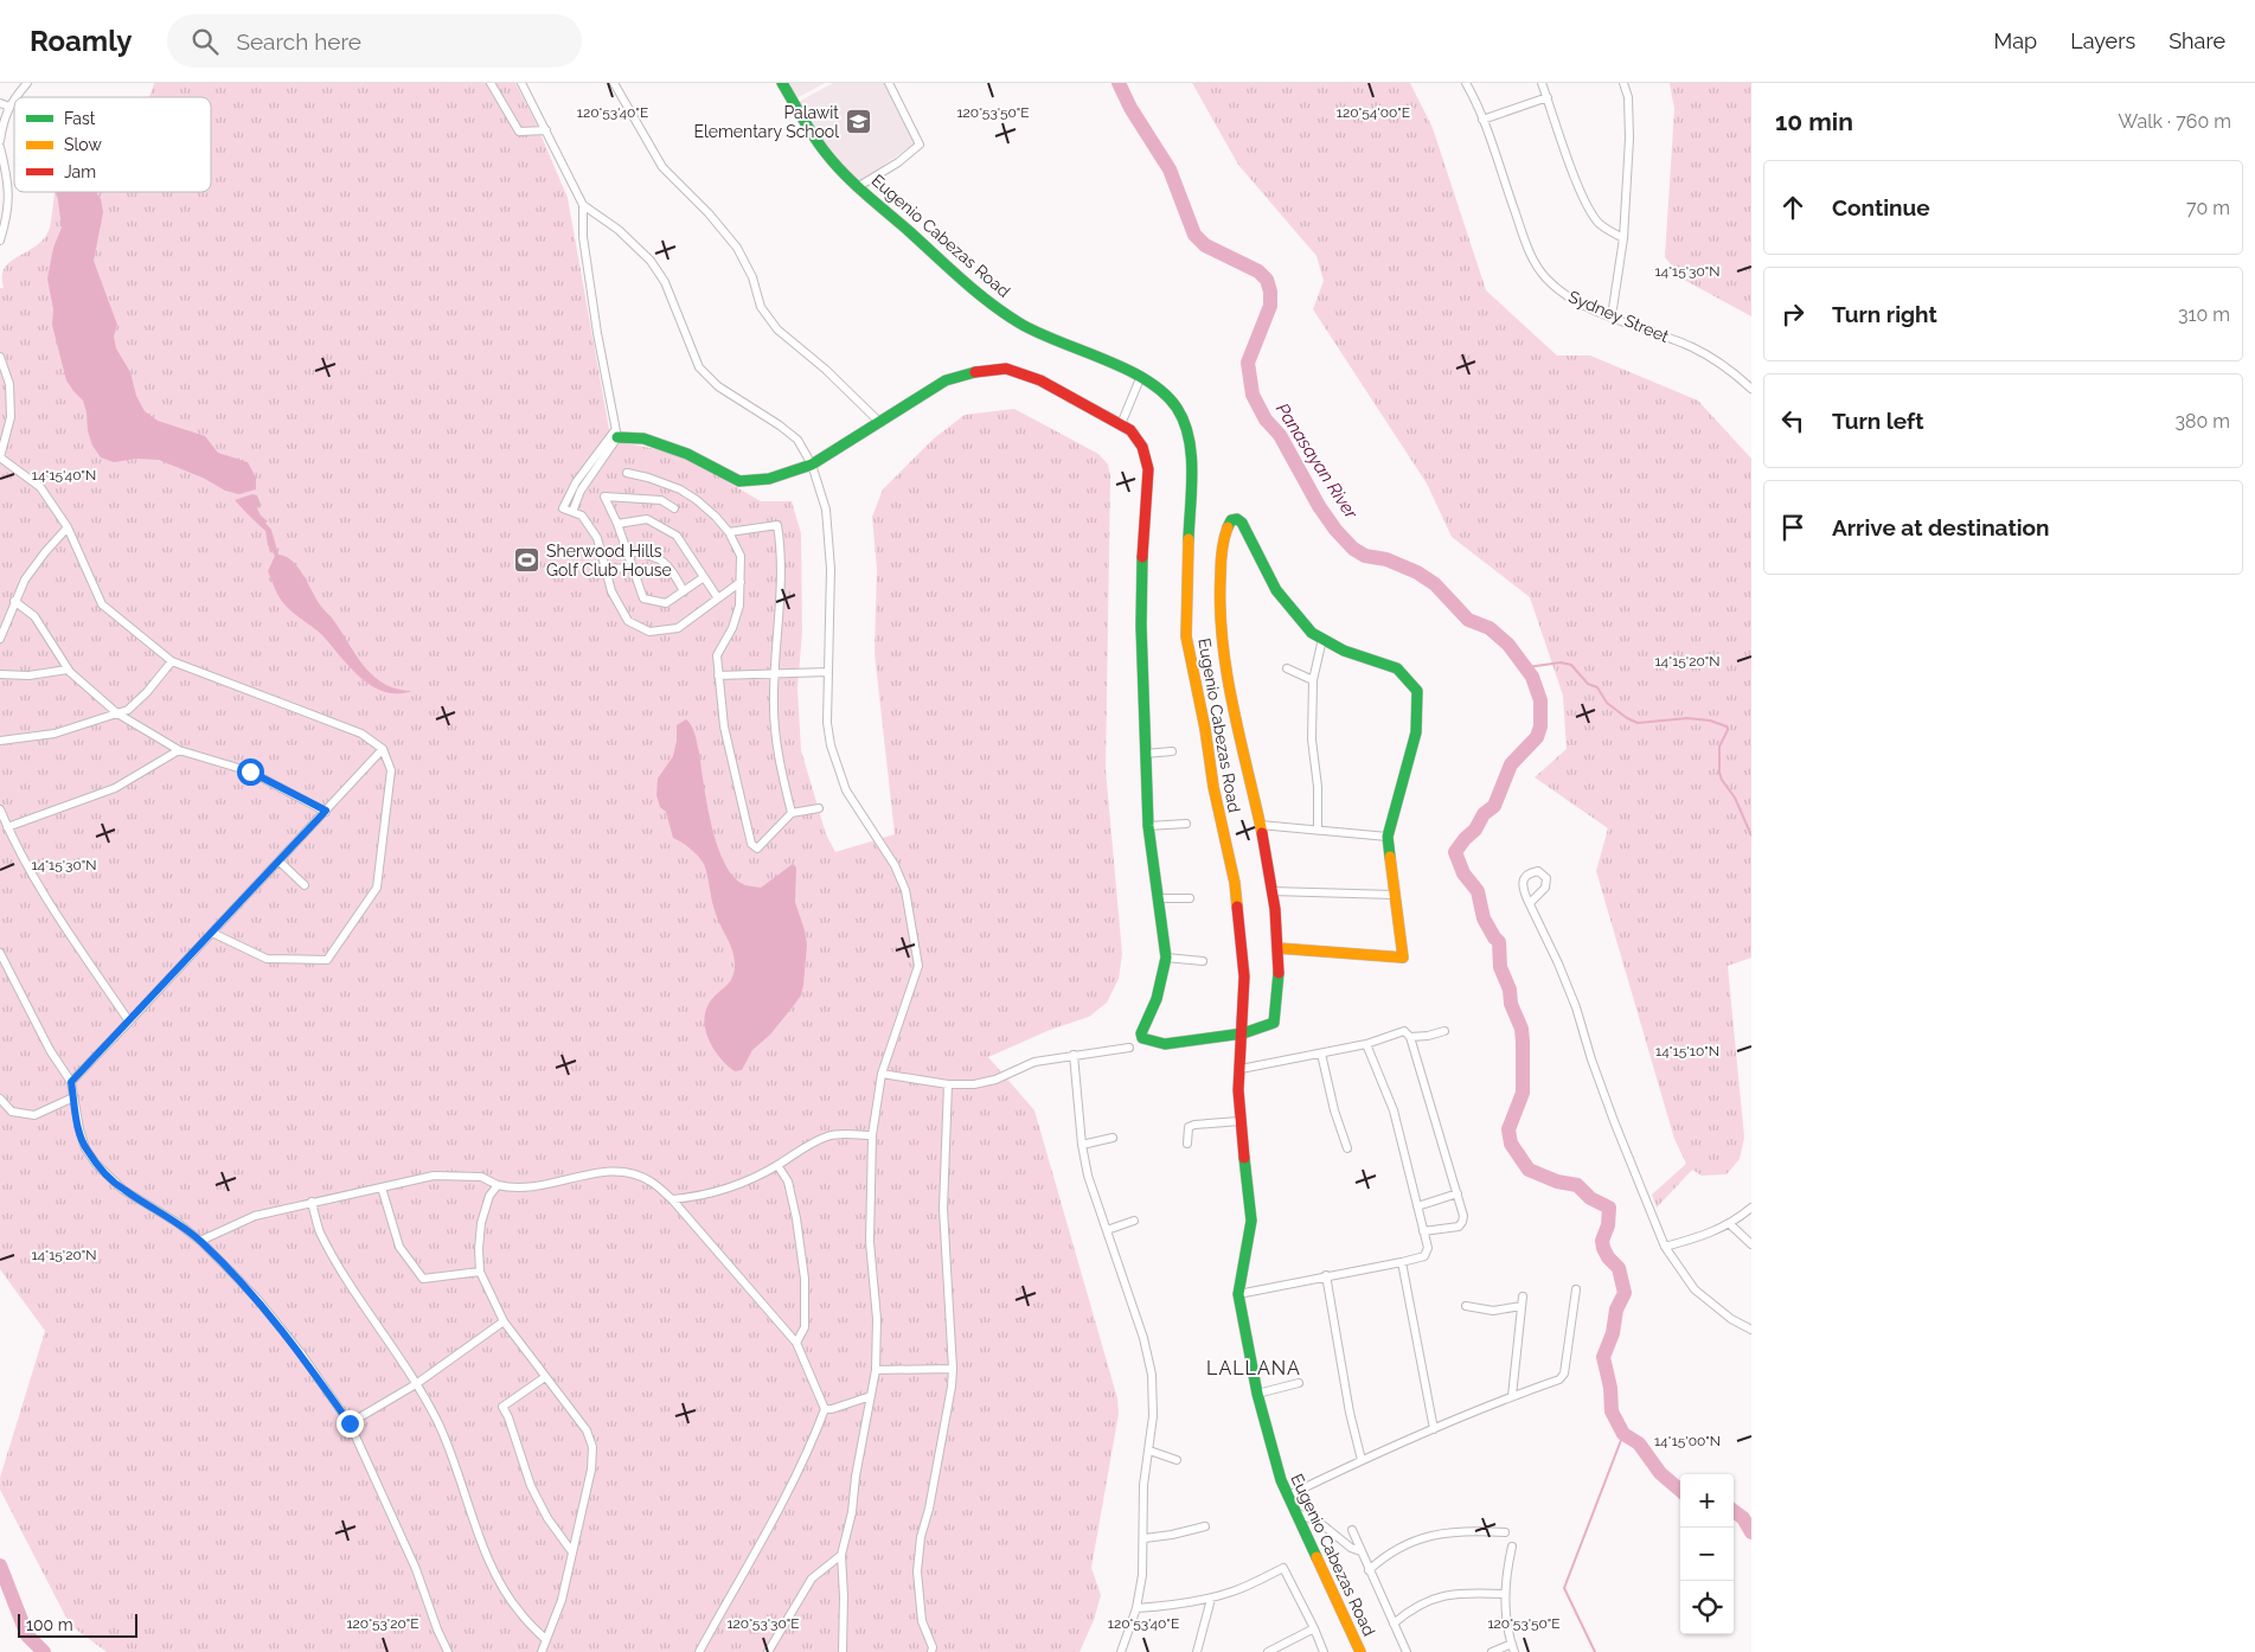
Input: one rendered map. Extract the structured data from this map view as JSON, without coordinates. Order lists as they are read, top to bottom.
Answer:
{
  "streets": {
    "street": ["Eugenio Cabezas Road", "Sydney Street"]
  },
  "districts": ["LALLANA"],
  "water": ["Panasayan River"],
  "places": {
    "school or university": ["Palawit Elementary School"],
    "sports": ["Sherwood Hills Golf Club House"]
  },
  "legend": ["Fast", "Slow", "Jam"],
  "scale_bar": "100 m",
  "page": {
    "header": "Roamly",
    "search": "Search here",
    "nav": ["Map", "Layers", "Share"],
    "heading": ["10 min", "Walk · 760 m"],
    "list": [
      ["Continue", "70 m"],
      ["Turn right", "310 m"],
      ["Turn left", "380 m"],
      "Arrive at destination"
    ],
    "map_buttons": ["+", "−"],
    "scale": "100 m"
  },
  "coordinates": [
    "120°53'40\"E",
    "120°53'50\"E",
    "120°54'00\"E",
    "14°15'30\"N",
    "14°15'40\"N",
    "14°15'20\"N",
    "14°15'10\"N",
    "14°15'00\"N",
    "120°53'20\"E",
    "120°53'30\"E"
  ]
}
